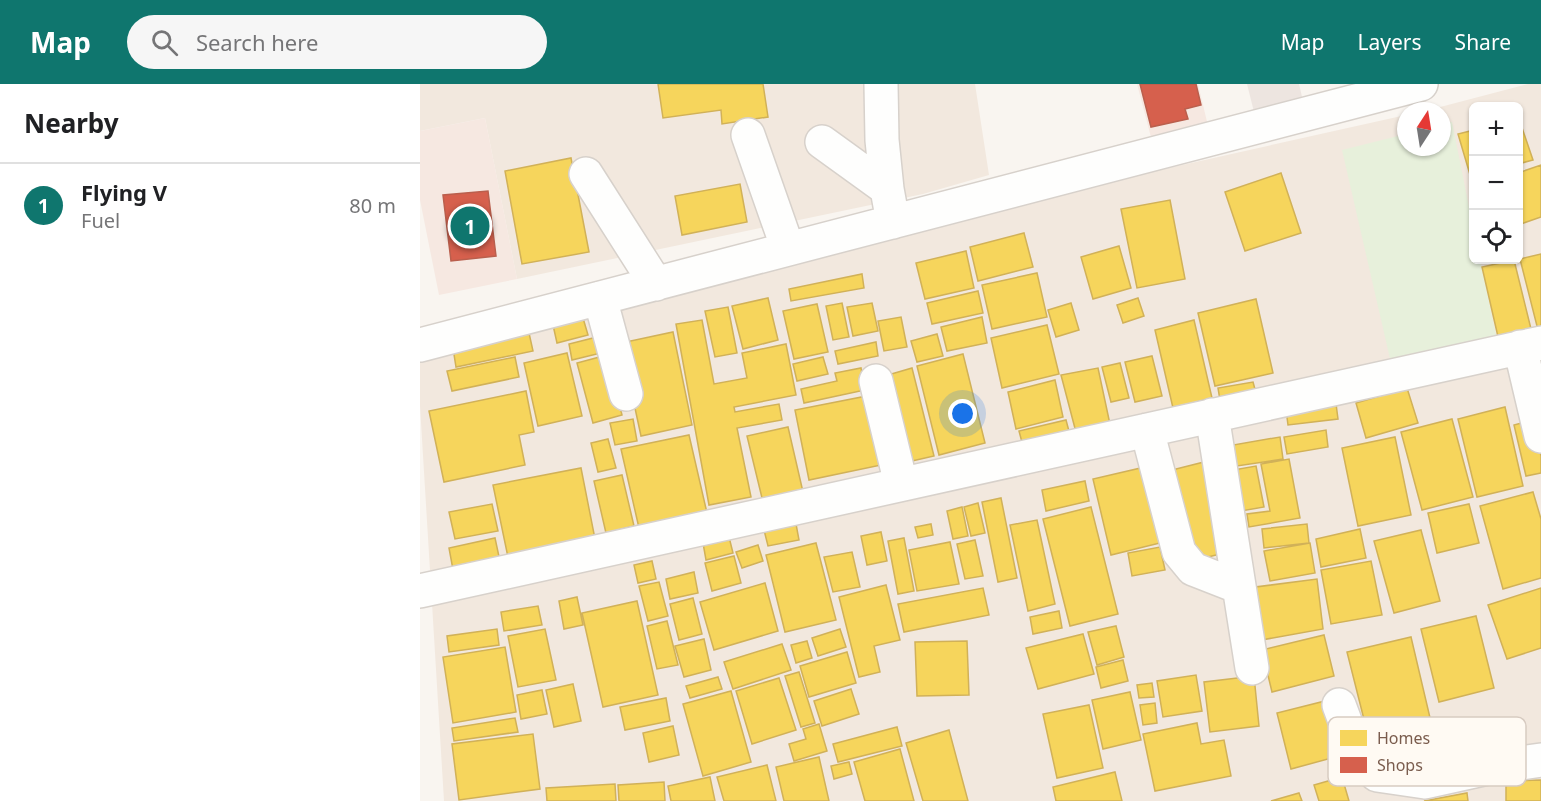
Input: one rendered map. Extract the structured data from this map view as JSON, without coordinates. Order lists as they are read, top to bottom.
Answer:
{
  "legend": ["Homes", "Shops"],
  "north": "top",
  "page": {
    "header": "Map",
    "search": "Search here",
    "nav": ["Map", "Layers", "Share"],
    "heading": "Nearby",
    "map_buttons": ["+", "−"],
    "list": [
      {
        "mark": "1",
        "name": "Flying V",
        "note": "Fuel",
        "value": "80 m"
      }
    ],
    "pins": "1"
  }
}
